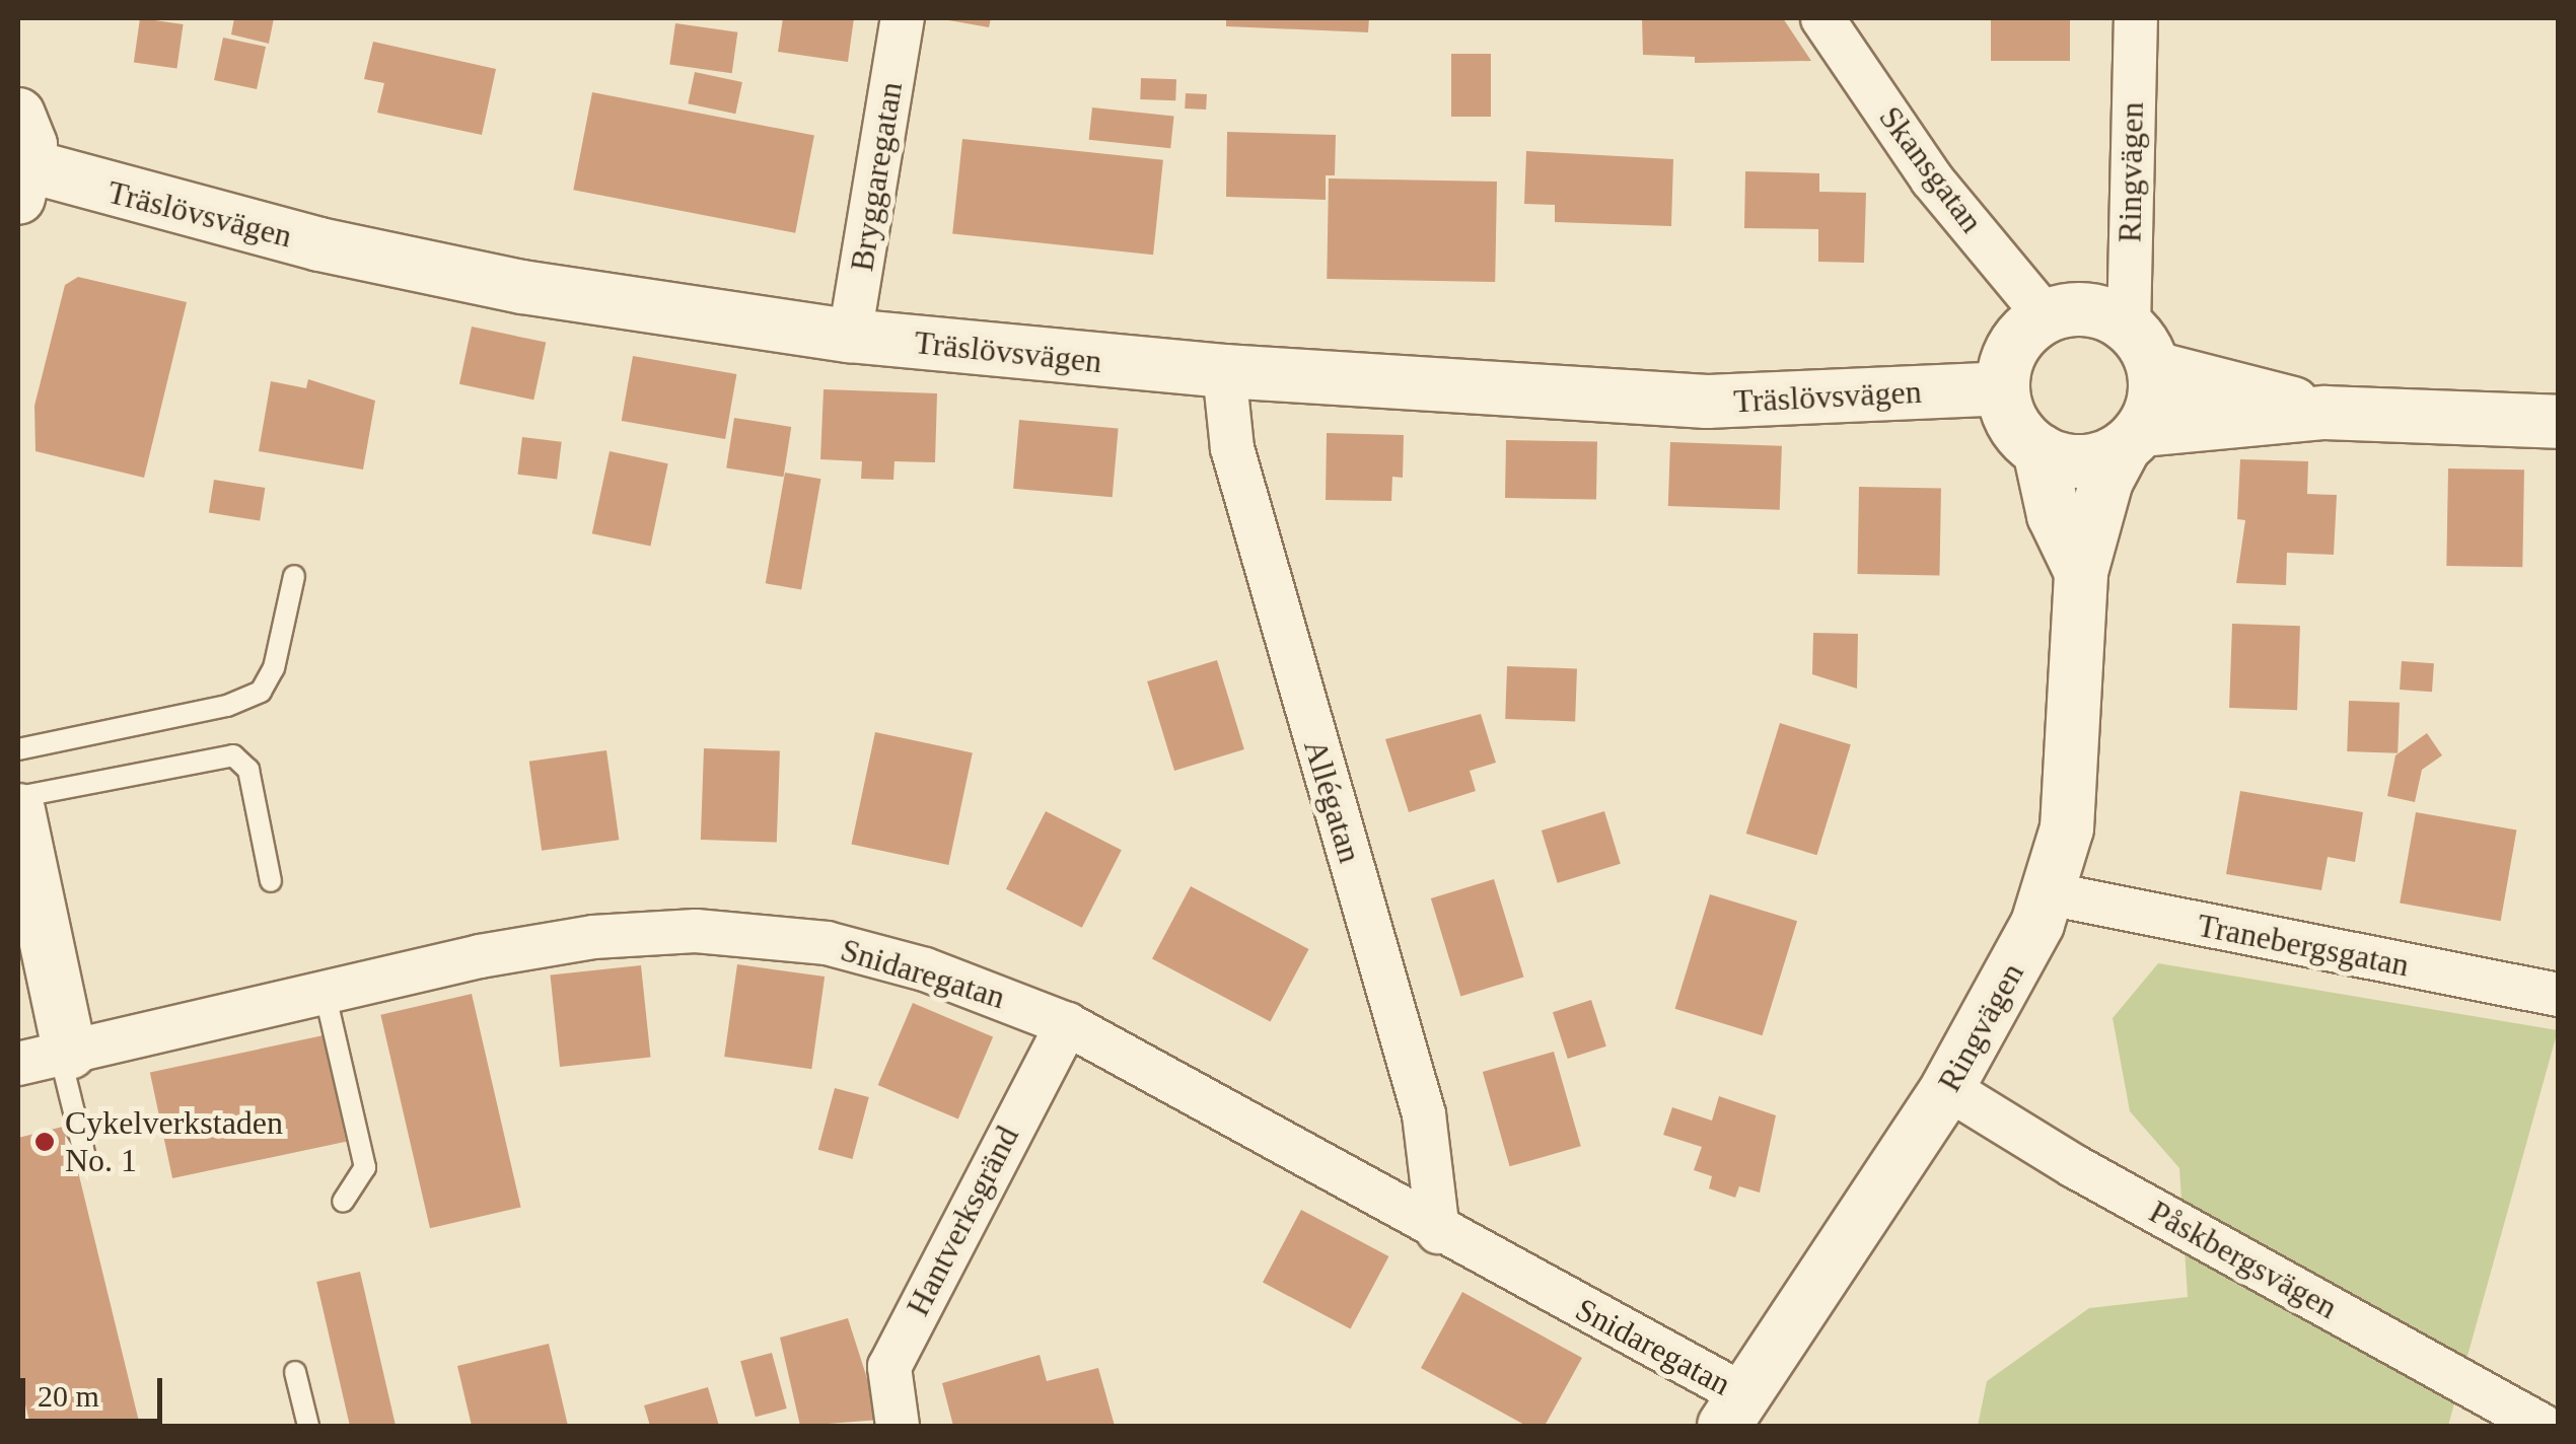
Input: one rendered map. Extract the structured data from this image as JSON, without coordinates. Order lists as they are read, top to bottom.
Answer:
{
  "streets": {
    "street": [
      "Skansgatan",
      "Ringvägen",
      "Bryggaregatan",
      "Träslövsvägen",
      "Allégatan",
      "Tranebergsgatan",
      "Snidaregatan",
      "Hantverksgränd",
      "Påskbergsvägen"
    ]
  },
  "crossings": [
    ["Skansgatan", "Ringvägen"],
    ["Skansgatan", "Träslövsvägen"],
    ["Ringvägen", "Träslövsvägen"],
    ["Ringvägen", "Tranebergsgatan"],
    ["Ringvägen", "Snidaregatan"],
    ["Ringvägen", "Påskbergsvägen"],
    ["Bryggaregatan", "Träslövsvägen"],
    ["Träslövsvägen", "Allégatan"],
    ["Allégatan", "Snidaregatan"],
    ["Snidaregatan", "Hantverksgränd"]
  ],
  "places": ["Cykelverkstaden No. 1"],
  "scale_bar": "20 m"
}
